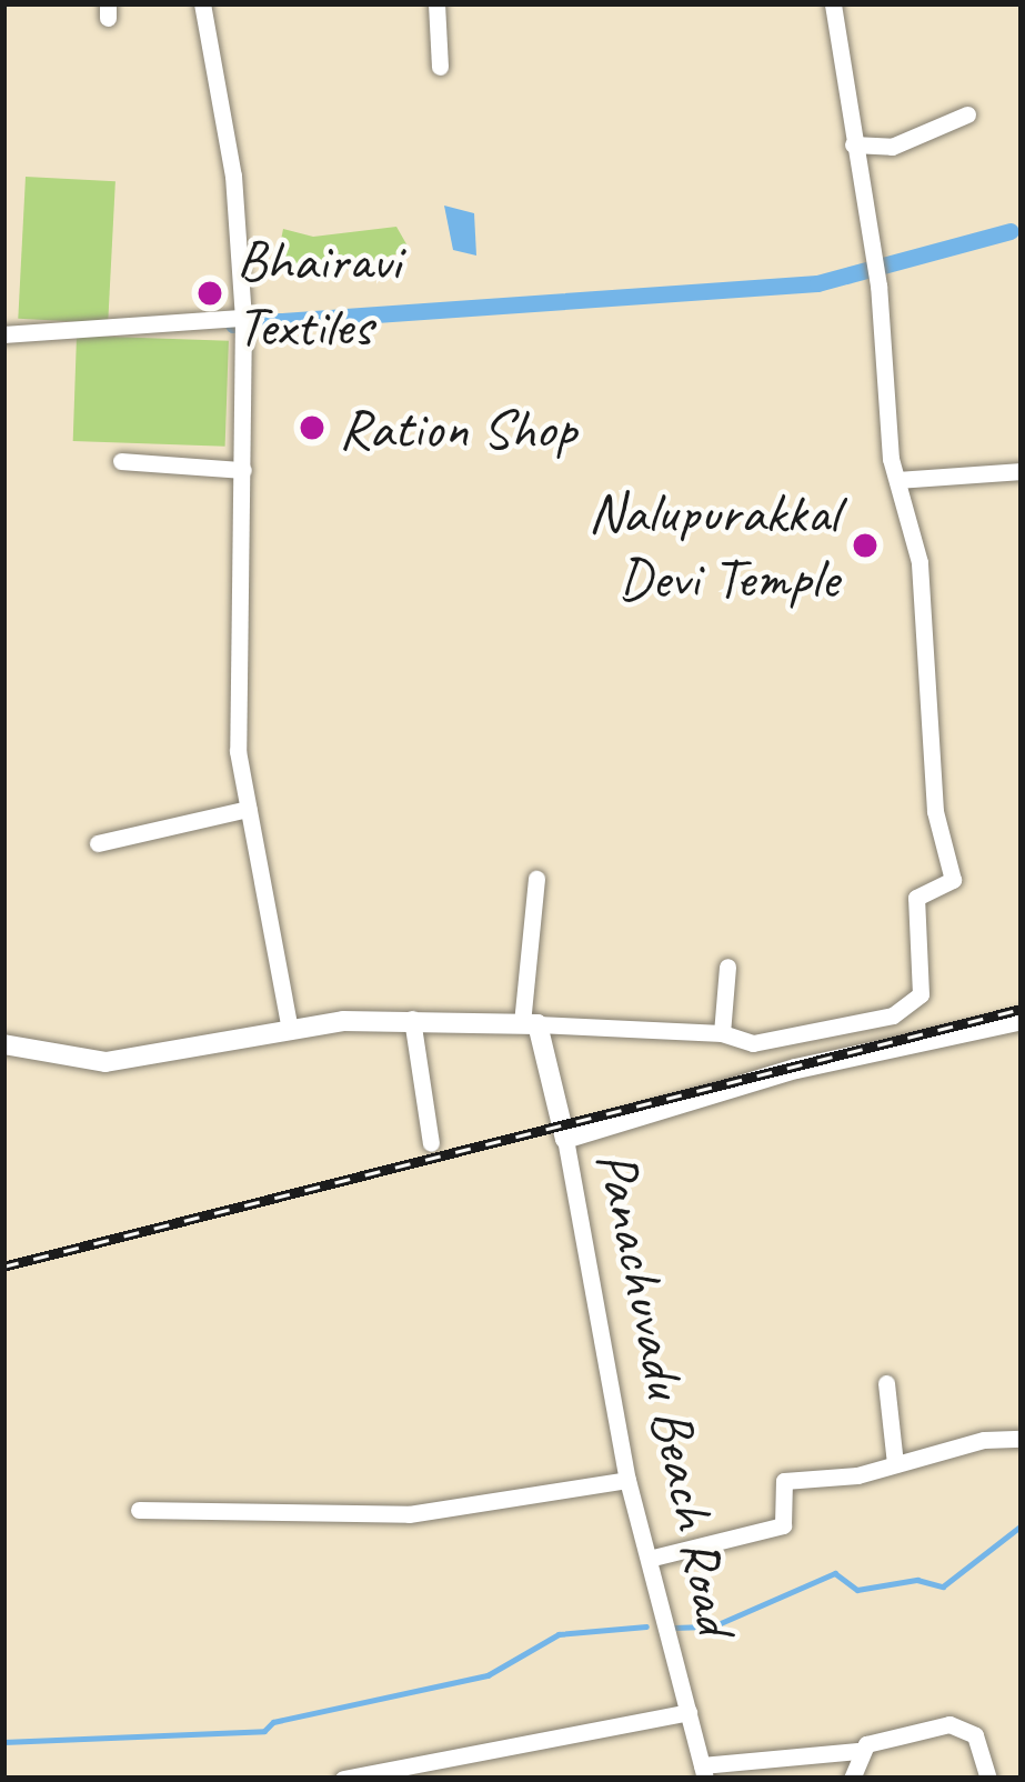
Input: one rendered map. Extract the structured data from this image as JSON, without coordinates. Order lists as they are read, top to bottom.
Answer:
{
  "streets": {
    "main road": ["Panachuvadu Beach Road"]
  },
  "places": ["Bhairavi Textiles", "Ration Shop", "Nalupurakkal Devi Temple"]
}
